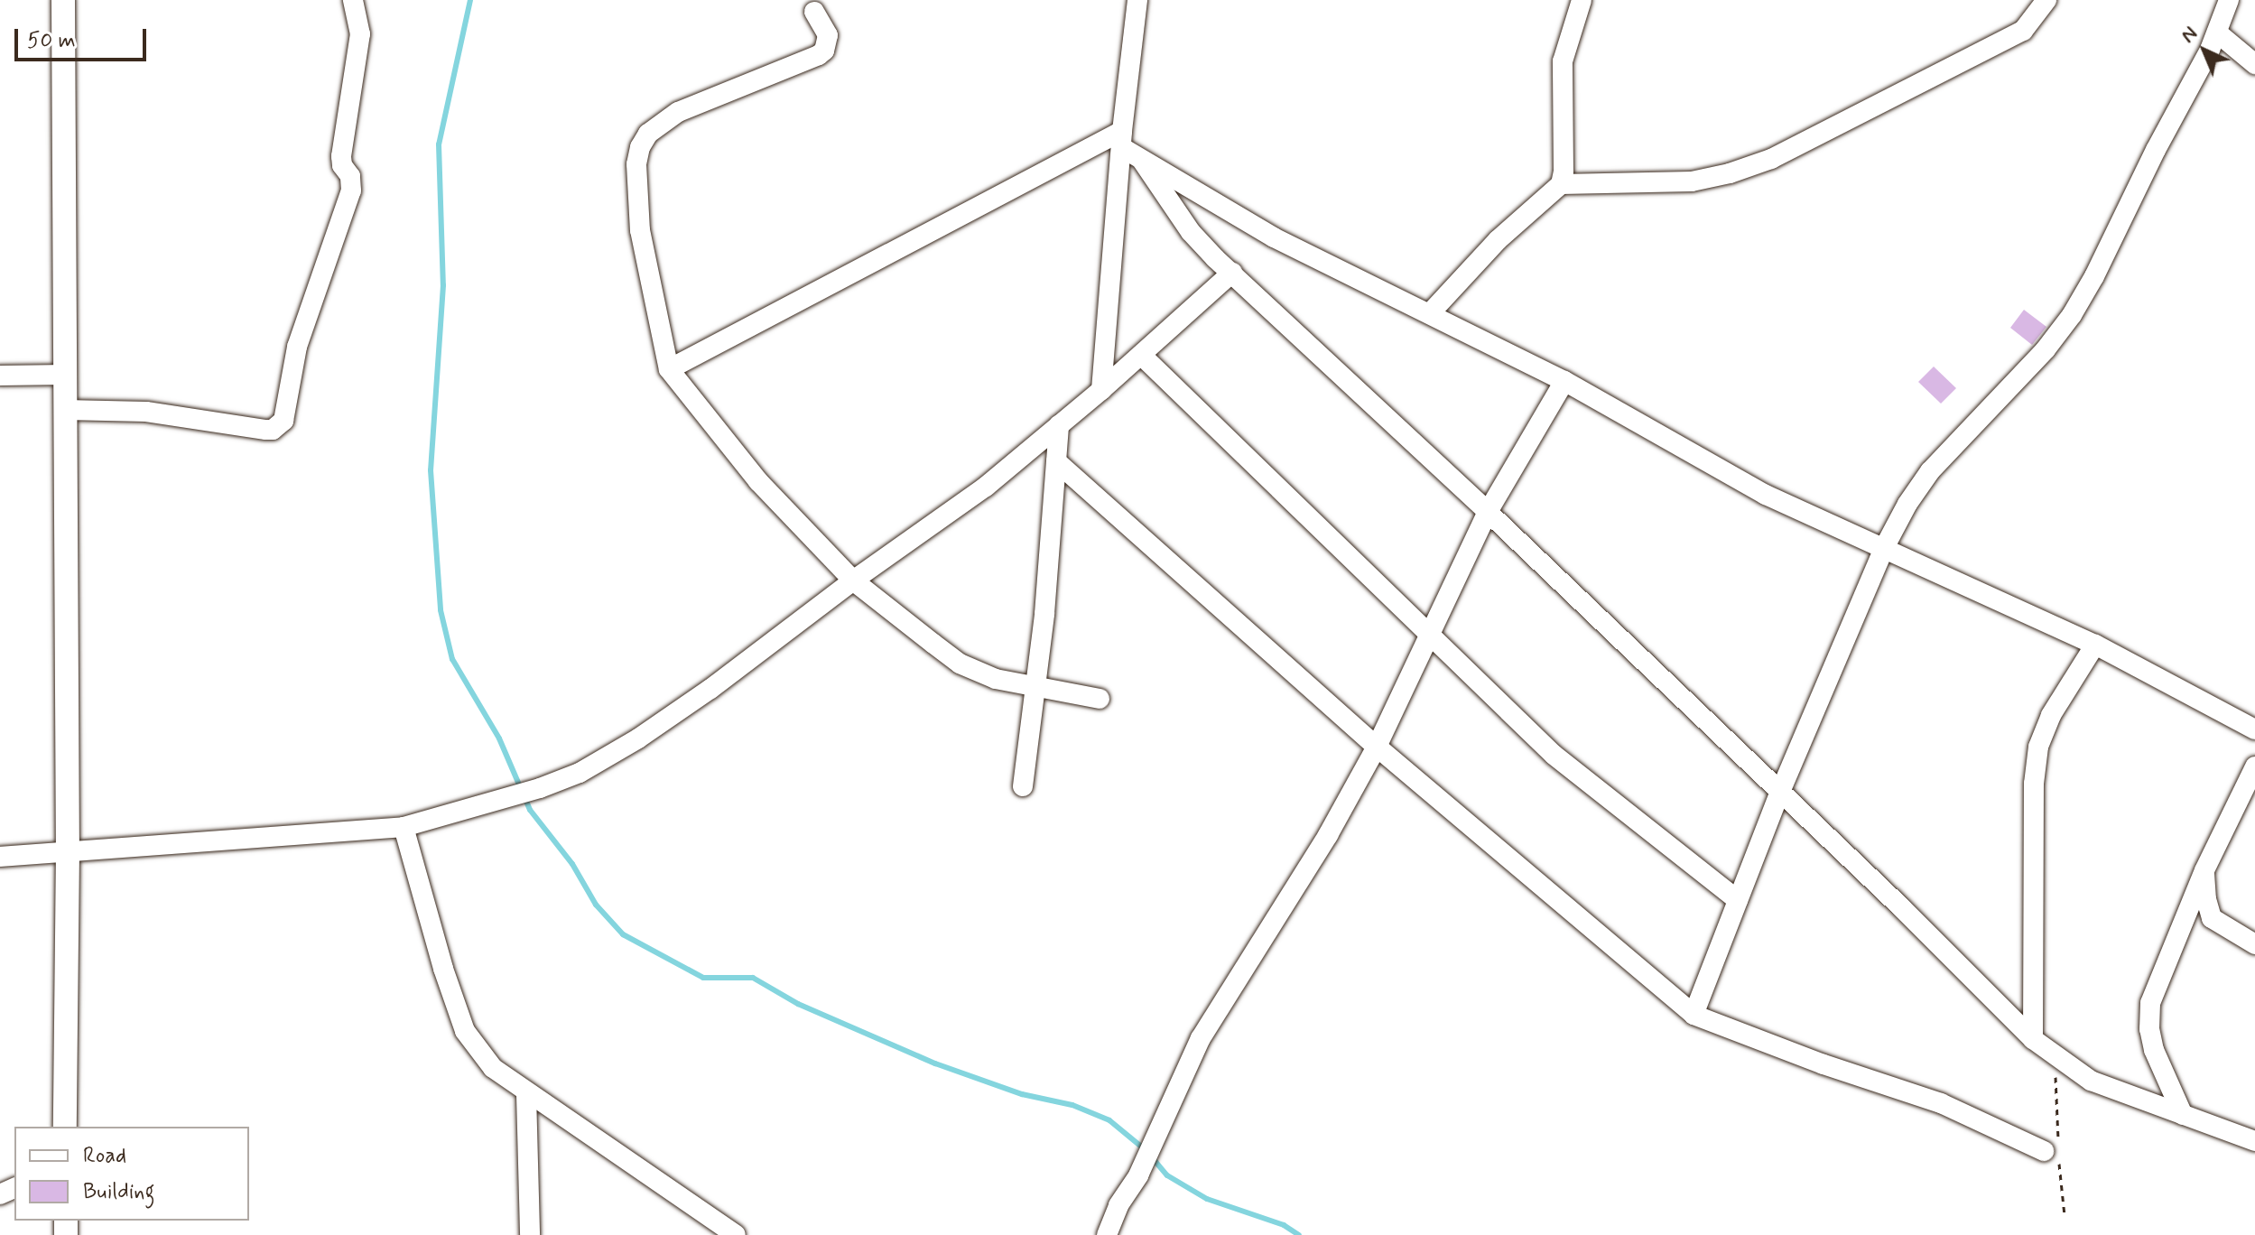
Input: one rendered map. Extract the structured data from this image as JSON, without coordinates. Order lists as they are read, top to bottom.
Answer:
{
  "legend": ["Road", "Building"],
  "scale_bar": "50 m",
  "north": "top left"
}
